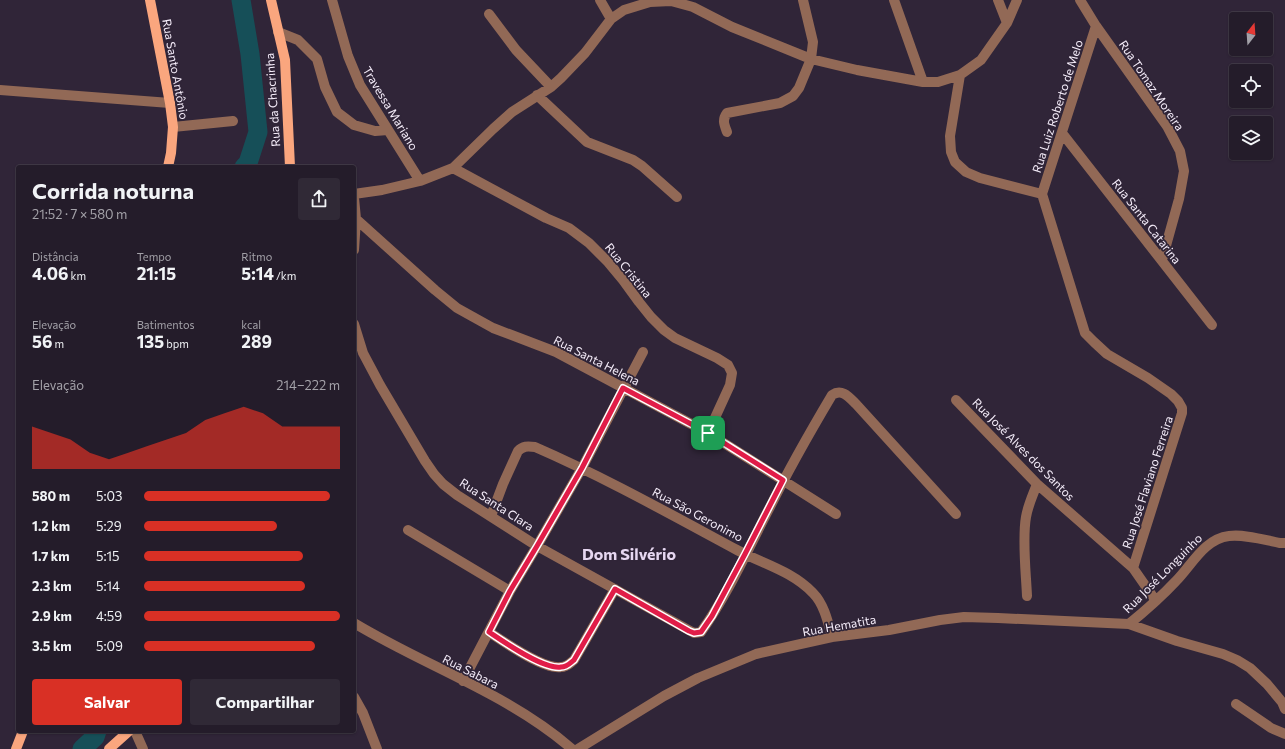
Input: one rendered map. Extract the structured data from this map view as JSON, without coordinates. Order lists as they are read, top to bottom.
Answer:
{
  "streets": {
    "main road": ["Rua Santo Antônio", "Rua da Chacrinha"],
    "street": [
      "Rua Tomaz Moreira",
      "Rua Luiz Roberto de Melo",
      "Travessa Mariano",
      "Rua Santa Catarina",
      "Rua Cristina",
      "Rua Santa Helena",
      "Rua José Alves dos Santos",
      "Rua José Flaviano Ferreira",
      "Rua Santa Clara",
      "Rua São Geronimo",
      "Rua José Longuinho",
      "Rua Hematita",
      "Rua Sabara"
    ]
  },
  "crossings": [
    ["Rua Tomaz Moreira", "Rua Luiz Roberto de Melo"],
    ["Rua Tomaz Moreira", "Rua Santa Catarina"],
    ["Rua Luiz Roberto de Melo", "Rua Santa Catarina"],
    ["Rua Luiz Roberto de Melo", "Rua José Flaviano Ferreira"],
    ["Rua Cristina", "Rua Santa Helena"],
    ["Rua Santa Helena", "Rua Santa Clara"],
    ["Rua José Alves dos Santos", "Rua José Flaviano Ferreira"],
    ["Rua José Alves dos Santos", "Rua José Longuinho"],
    ["Rua Santa Clara", "Rua São Geronimo"],
    ["Rua São Geronimo", "Rua Hematita"],
    ["Rua José Longuinho", "Rua Hematita"]
  ],
  "districts": ["Dom Silvério"],
  "north": "top",
  "page": {
    "heading": ["Corrida noturna", "21:52 · 7 × 580 m"],
    "stats": [
      ["Distância", "4.06 km"],
      ["Tempo", "21:15"],
      ["Ritmo", "5:14 /km"],
      ["Elevação", "56 m"],
      ["Batimentos", "135 bpm"],
      ["kcal", "289"]
    ],
    "chart": ["Elevação", "214–222 m"],
    "list": [
      {
        "name": "580 m",
        "note": "5:03"
      },
      {
        "name": "1.2 km",
        "note": "5:29"
      },
      {
        "name": "1.7 km",
        "note": "5:15"
      },
      {
        "name": "2.3 km",
        "note": "5:14"
      },
      {
        "name": "2.9 km",
        "note": "4:59"
      },
      {
        "name": "3.5 km",
        "note": "5:09"
      }
    ],
    "buttons": ["Salvar", "Compartilhar"]
  }
}
